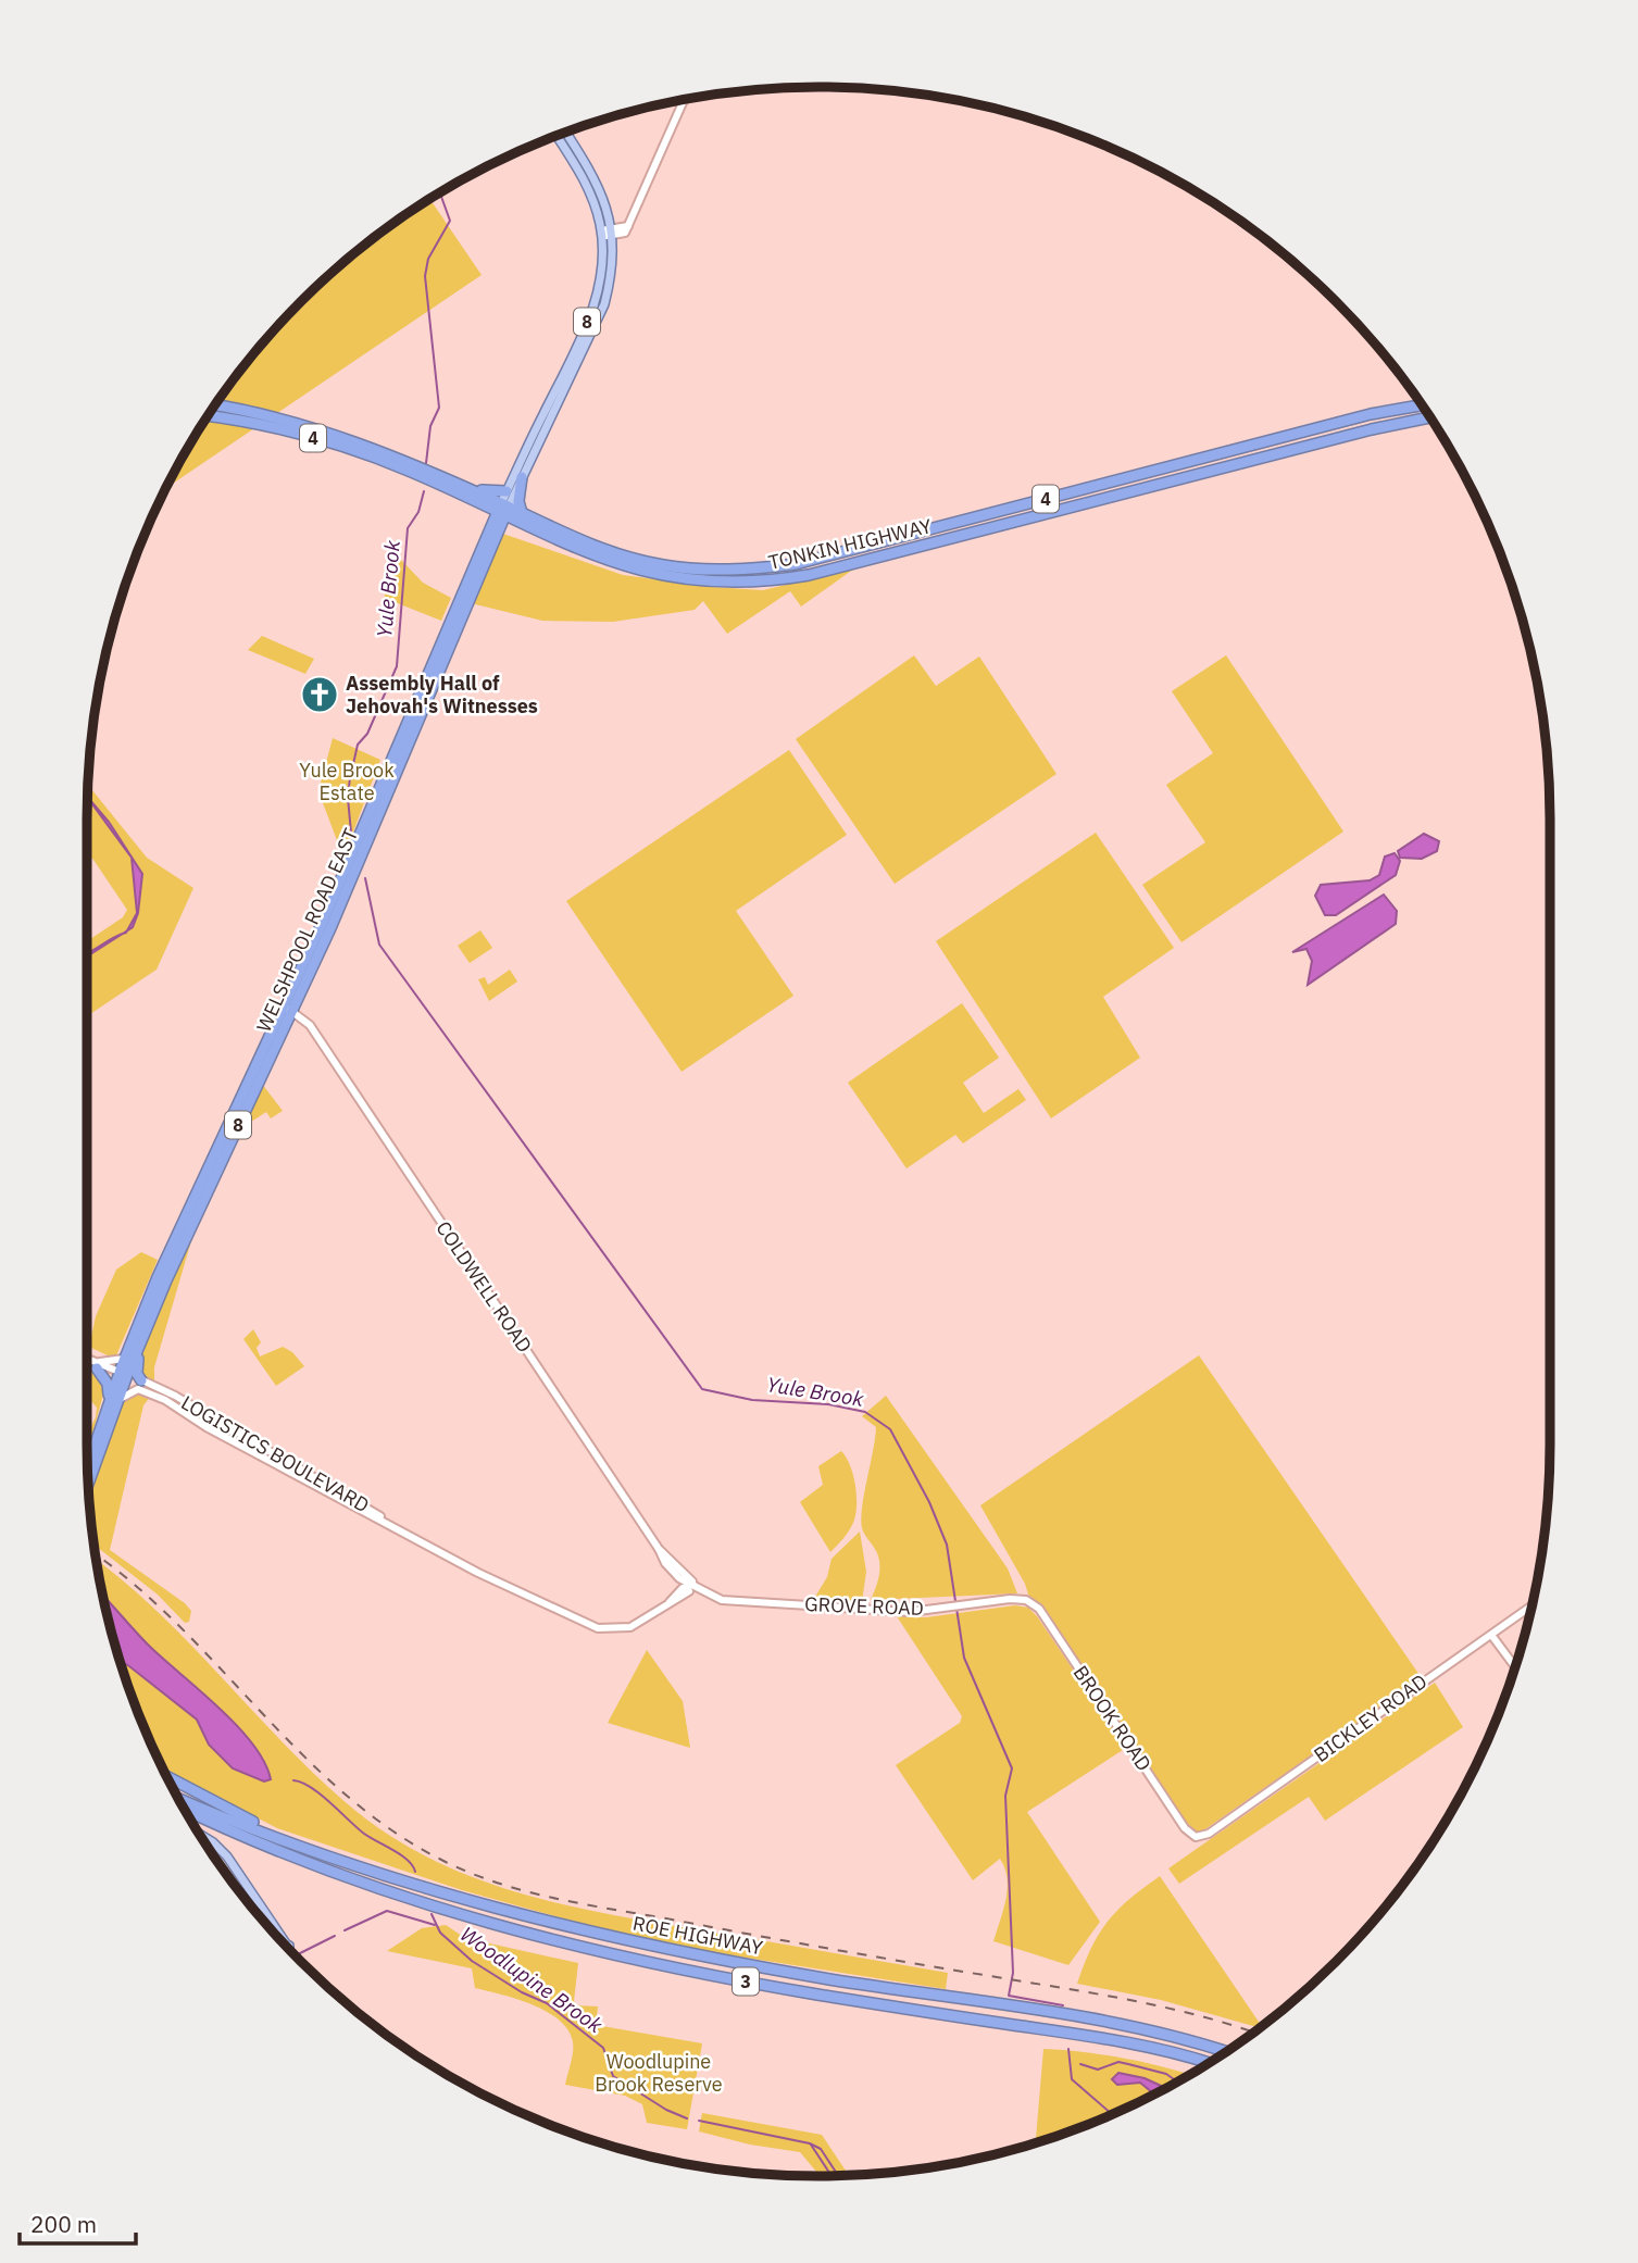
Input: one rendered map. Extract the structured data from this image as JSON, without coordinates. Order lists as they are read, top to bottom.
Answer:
{
  "streets": {
    "highway": [
      "8",
      "4",
      "TONKIN HIGHWAY",
      "WELSHPOOL ROAD EAST",
      "ROE HIGHWAY",
      "3"
    ],
    "street": [
      "COLDWELL ROAD",
      "LOGISTICS BOULEVARD",
      "GROVE ROAD",
      "BROOK ROAD",
      "BICKLEY ROAD"
    ]
  },
  "crossings": [
    ["8", "WELSHPOOL ROAD EAST"],
    ["8", "LOGISTICS BOULEVARD"],
    ["TONKIN HIGHWAY", "WELSHPOOL ROAD EAST"],
    ["WELSHPOOL ROAD EAST", "COLDWELL ROAD"],
    ["WELSHPOOL ROAD EAST", "LOGISTICS BOULEVARD"],
    ["COLDWELL ROAD", "LOGISTICS BOULEVARD"],
    ["COLDWELL ROAD", "GROVE ROAD"],
    ["LOGISTICS BOULEVARD", "GROVE ROAD"],
    ["GROVE ROAD", "BROOK ROAD"],
    ["BROOK ROAD", "BICKLEY ROAD"]
  ],
  "water": ["Yule Brook", "Woodlupine Brook"],
  "parks": ["Yule Brook Estate", "Woodlupine Brook Reserve"],
  "places": {
    "church": ["Assembly Hall of Jehovah's Witnesses"]
  },
  "scale_bar": "200 m"
}
